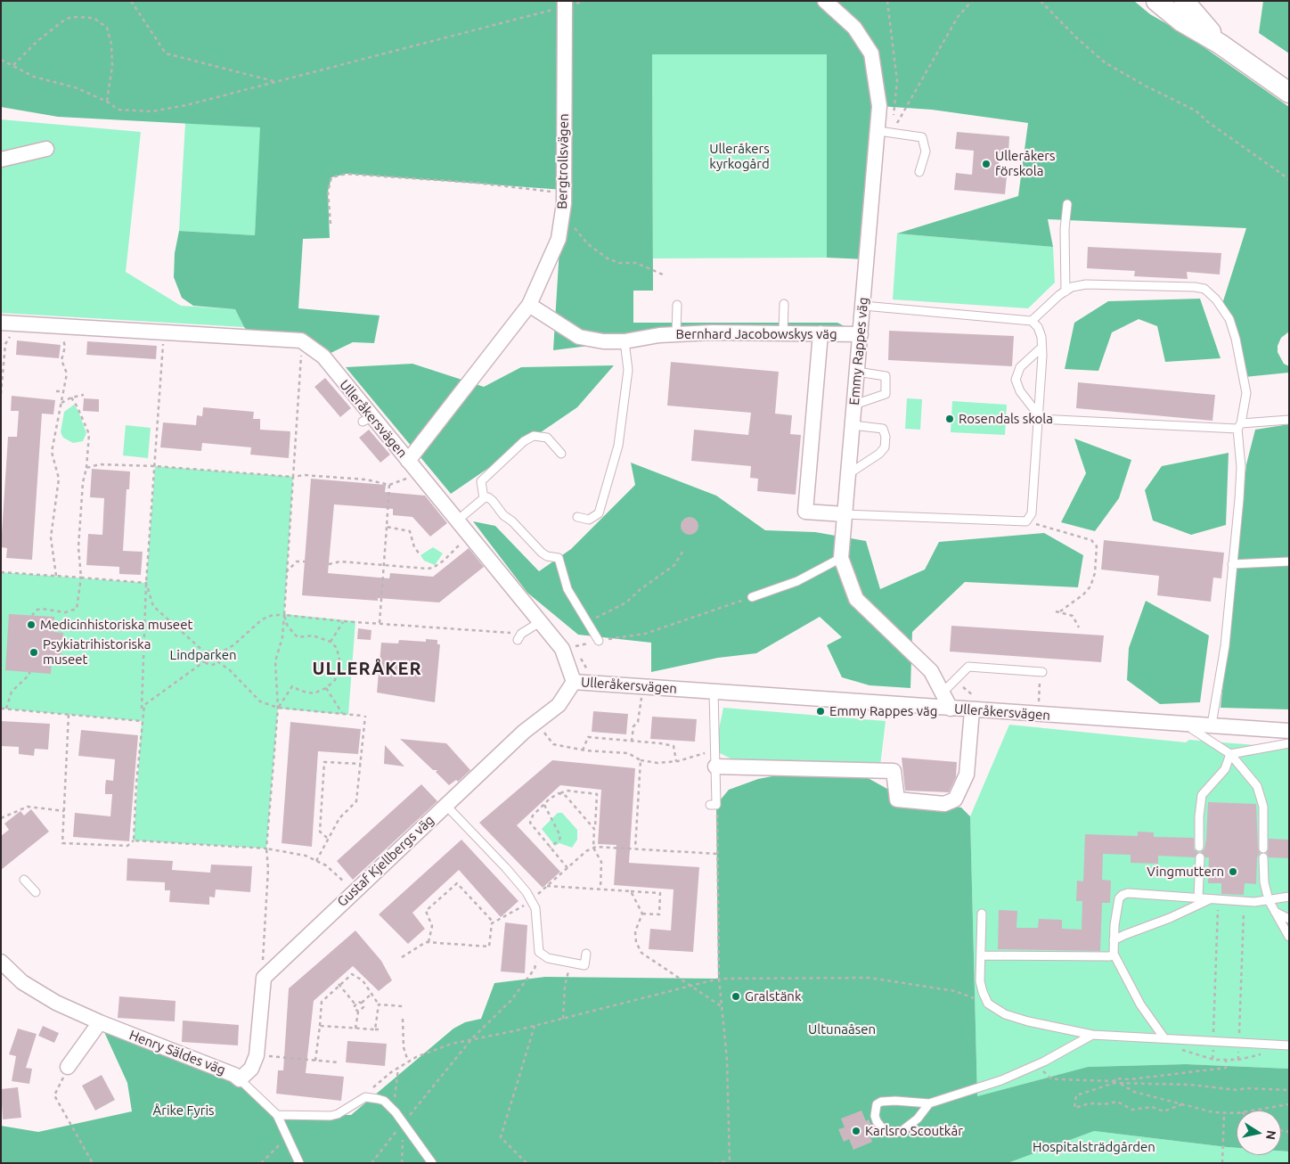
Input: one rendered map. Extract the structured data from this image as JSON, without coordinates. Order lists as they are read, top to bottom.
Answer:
{
  "streets": {
    "street": [
      "Bergtrollsvägen",
      "Bernhard Jacobowskys väg",
      "Emmy Rappes väg",
      "Ulleråkersvägen",
      "Gustaf Kjellbergs väg",
      "Henry Säldes väg"
    ]
  },
  "crossings": [
    ["Bergtrollsvägen", "Bernhard Jacobowskys väg"],
    ["Bergtrollsvägen", "Ulleråkersvägen"],
    ["Bernhard Jacobowskys väg", "Emmy Rappes väg"],
    ["Emmy Rappes väg", "Ulleråkersvägen"],
    ["Ulleråkersvägen", "Gustaf Kjellbergs väg"]
  ],
  "districts": ["ULLERÅKER"],
  "parks": [
    "Ulleråkers kyrkogård",
    "Lindparken",
    "Ultunaåsen",
    "Årike Fyris",
    "Hospitalsträdgården"
  ],
  "places": [
    "Ulleråkers förskola",
    "Rosendals skola",
    "Medicinhistoriska museet",
    "Psykiatrihistoriska museet",
    "Emmy Rappes väg",
    "Vingmuttern",
    "Gralstänk",
    "Karlsro Scoutkår"
  ],
  "north": "right"
}
